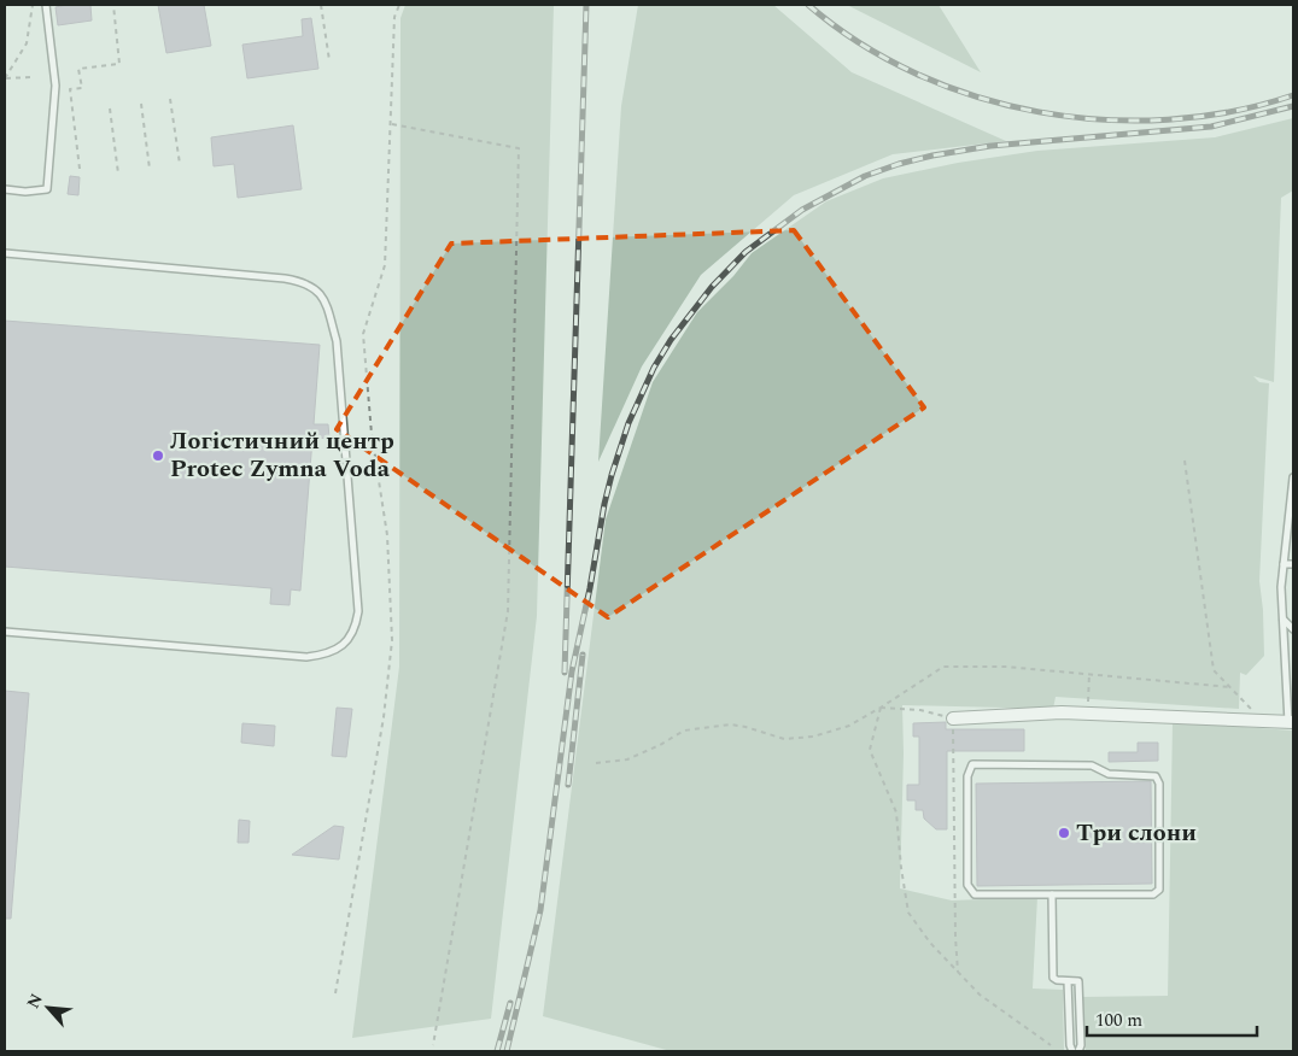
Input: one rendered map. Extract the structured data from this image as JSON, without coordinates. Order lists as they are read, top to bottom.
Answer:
{
  "places": ["Логістичний центр Protec Zymna Voda", "Три слони"],
  "scale_bar": "100 m",
  "north": "top left"
}
